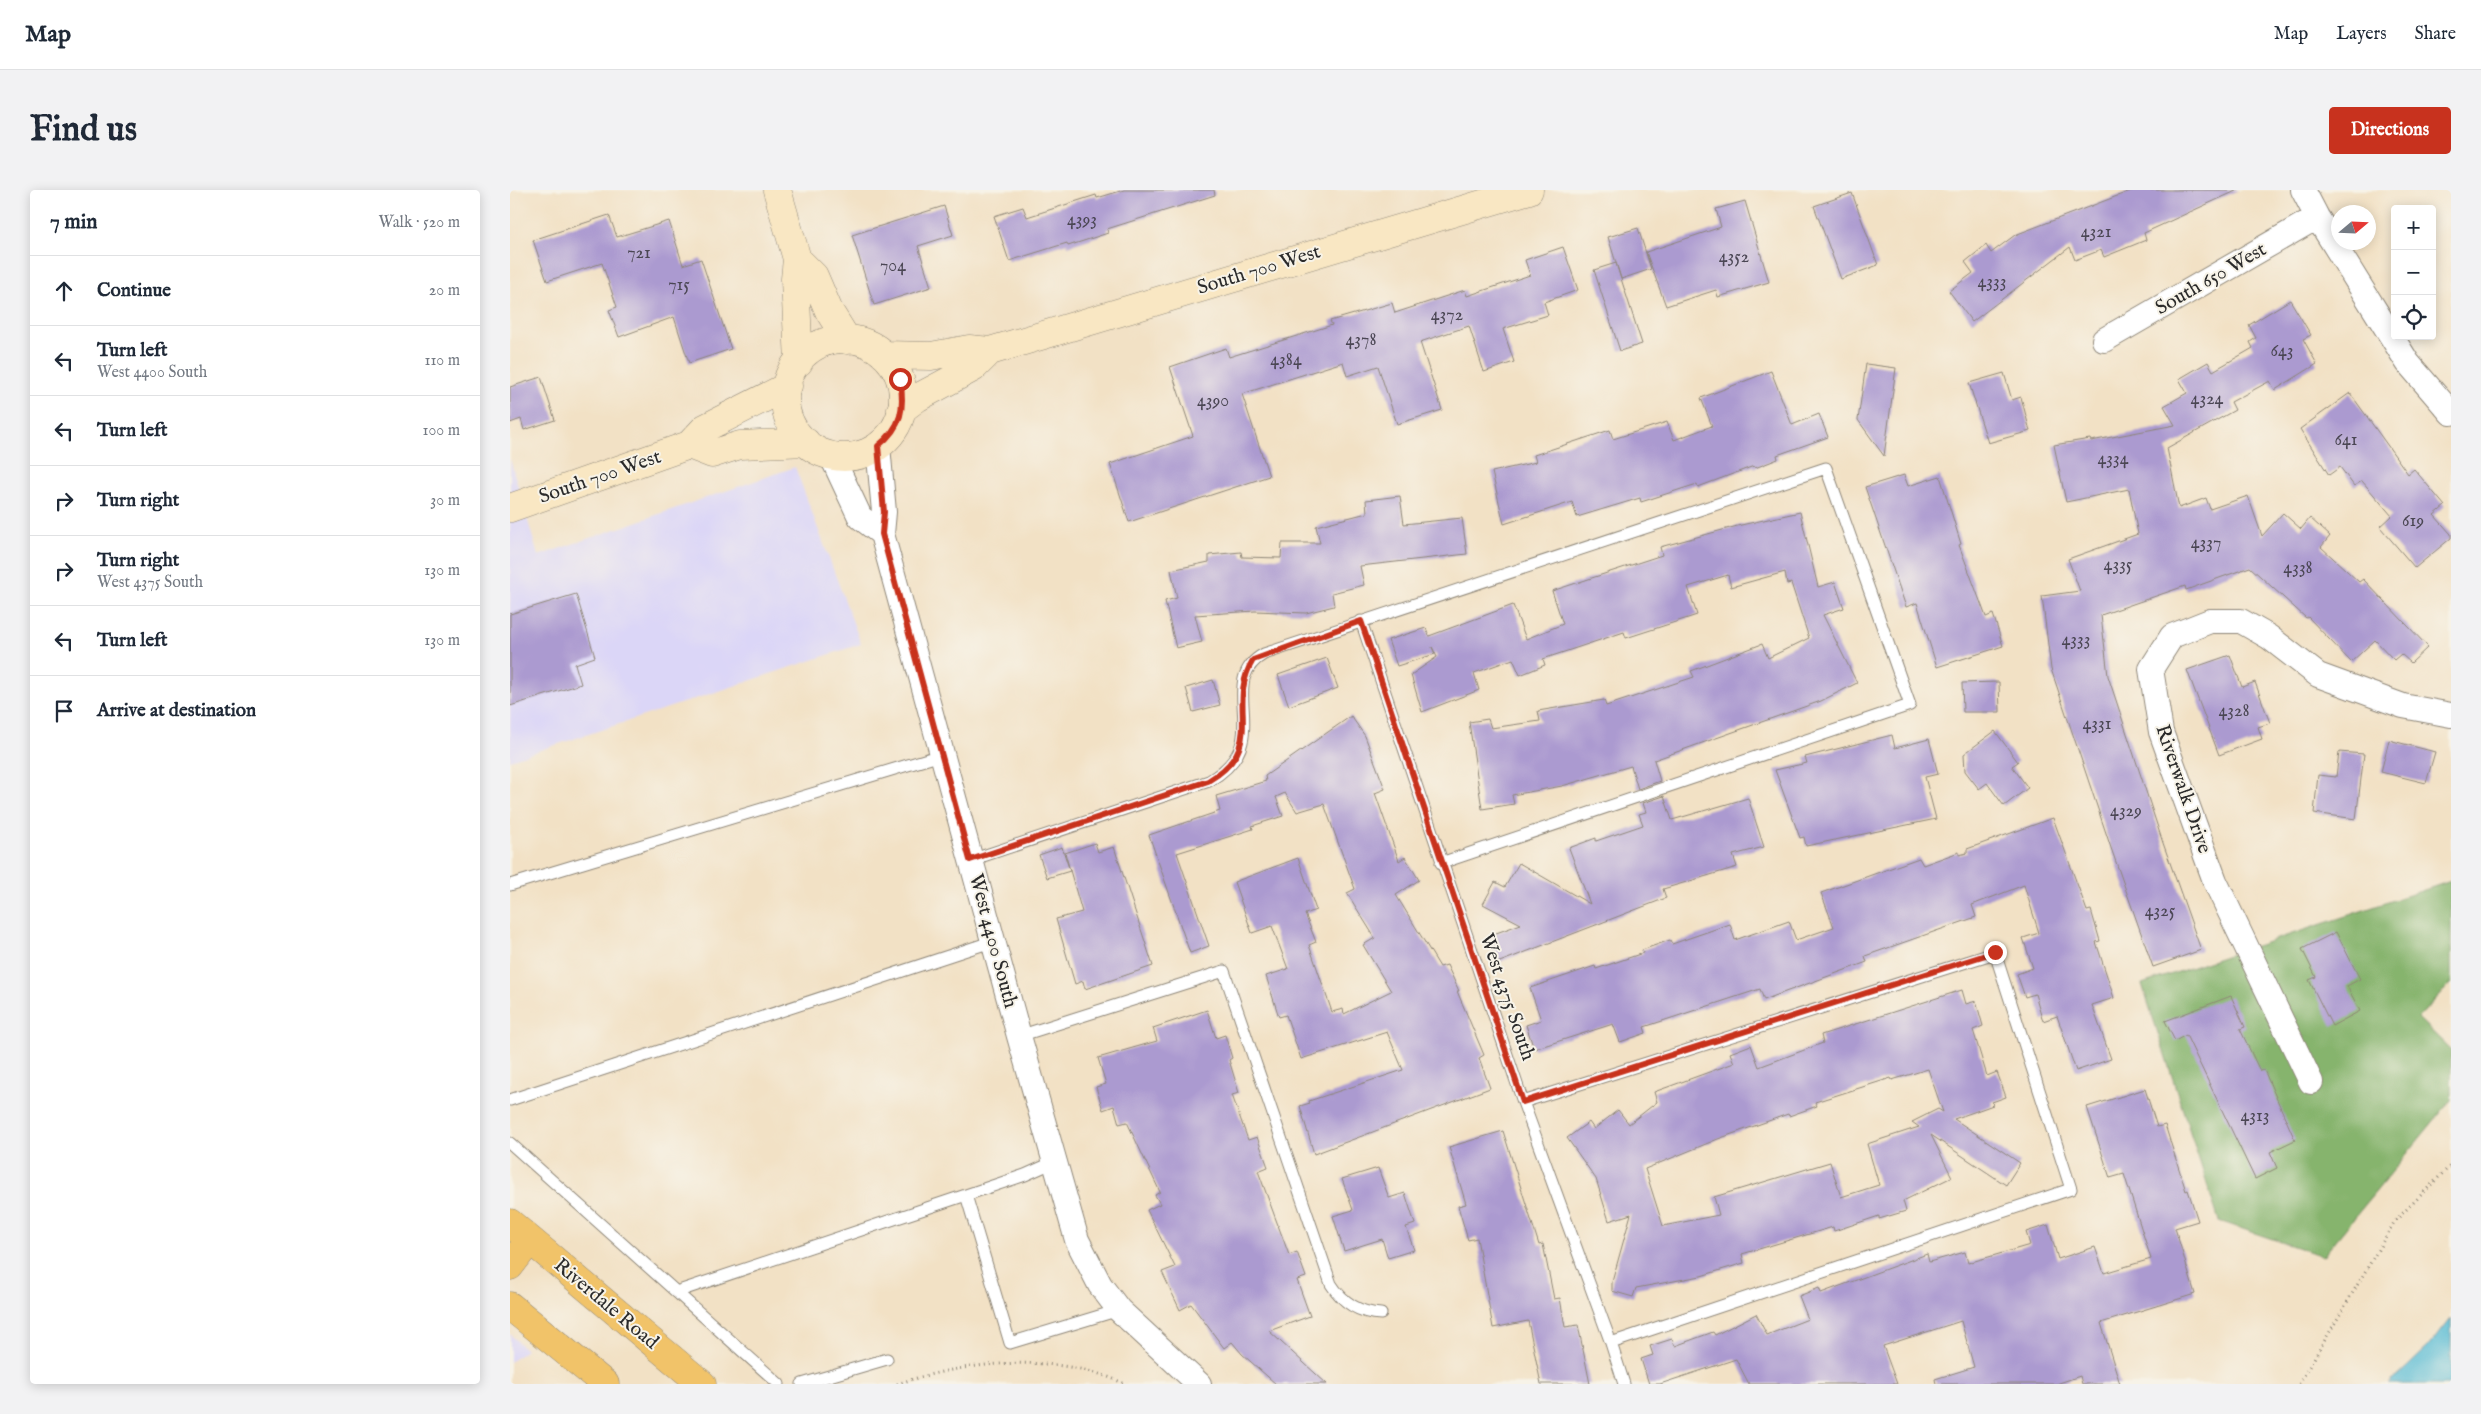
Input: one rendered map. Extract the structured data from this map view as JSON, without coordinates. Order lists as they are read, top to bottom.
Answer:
{
  "streets": {
    "main road": ["Riverdale Road"],
    "street": [
      "South 700 West",
      "South 650 West",
      "Riverwalk Drive",
      "West 4400 South"
    ],
    "lane": ["West 4375 South"]
  },
  "crossings": [
    ["South 700 West", "West 4400 South"]
  ],
  "house_numbers": [
    "4393",
    "4321",
    "721",
    "4352",
    "704",
    "4333",
    "715",
    "4372",
    "4378",
    "643",
    "4384",
    "4324",
    "4390",
    "641",
    "4334",
    "619",
    "4337",
    "4335",
    "4338",
    "4333",
    "4328",
    "4331",
    "4329",
    "4325",
    "4313"
  ],
  "north": "right",
  "page": {
    "header": "Map",
    "nav": ["Map", "Layers", "Share"],
    "buttons": "Directions",
    "title": "Find us",
    "heading": ["7 min", "Walk · 520 m"],
    "map_buttons": ["+", "−"],
    "list": [
      ["Continue", "20 m"],
      ["Turn left", "West 4400 South", "110 m"],
      ["Turn left", "100 m"],
      ["Turn right", "30 m"],
      ["Turn right", "West 4375 South", "130 m"],
      ["Turn left", "130 m"],
      "Arrive at destination"
    ]
  }
}
